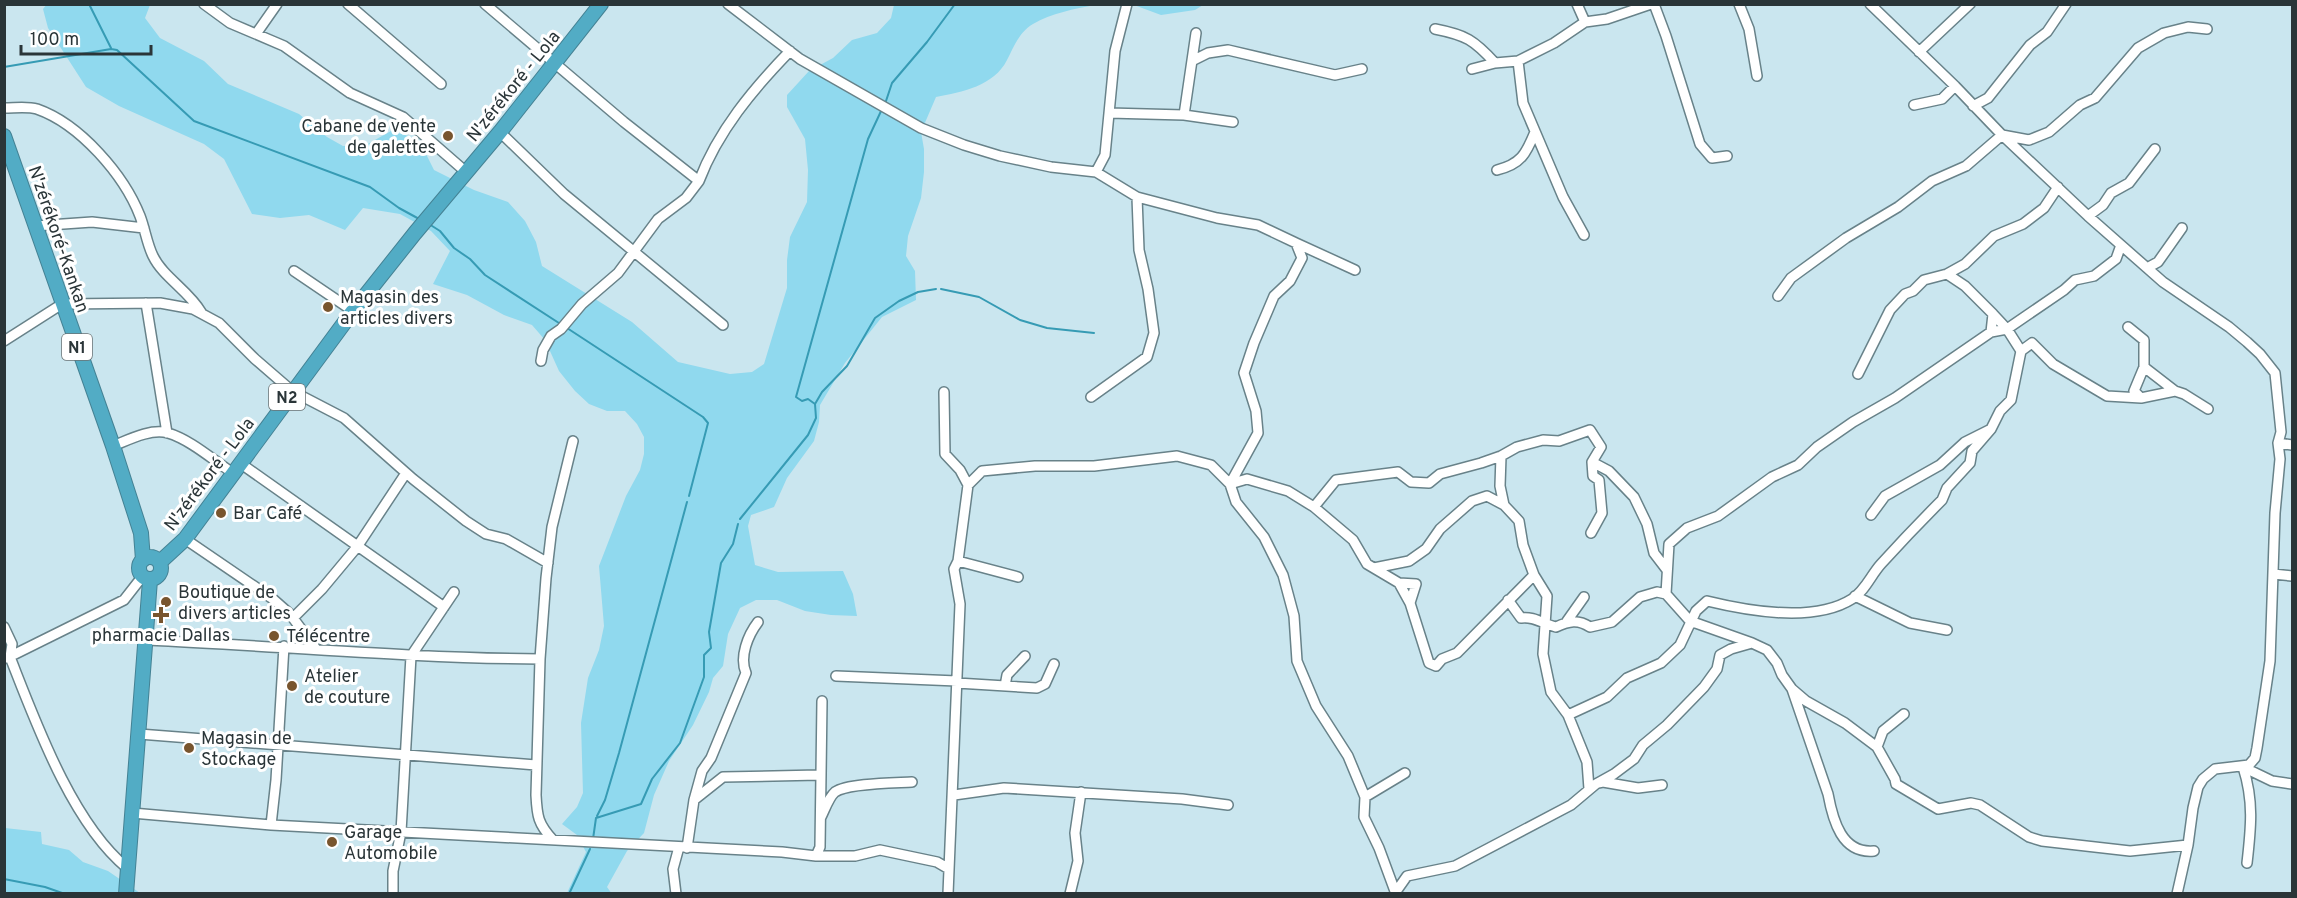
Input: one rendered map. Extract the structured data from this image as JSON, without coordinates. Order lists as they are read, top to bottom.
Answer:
{
  "streets": {
    "highway": [
      "N'zérékoré - Lola",
      "N'zérékoré-Kankan",
      "N1",
      "N2"
    ]
  },
  "crossings": [
    ["N'zérékoré - Lola", "N'zérékoré-Kankan"]
  ],
  "places": {
    "other": [
      "Cabane de vente de galettes",
      "Magasin des articles divers",
      "Bar Café",
      "Boutique de divers articles",
      "Télécentre",
      "Atelier de couture",
      "Magasin de Stockage",
      "Garage Automobile"
    ],
    "health": ["pharmacie Dallas"]
  },
  "scale_bar": "100 m"
}
